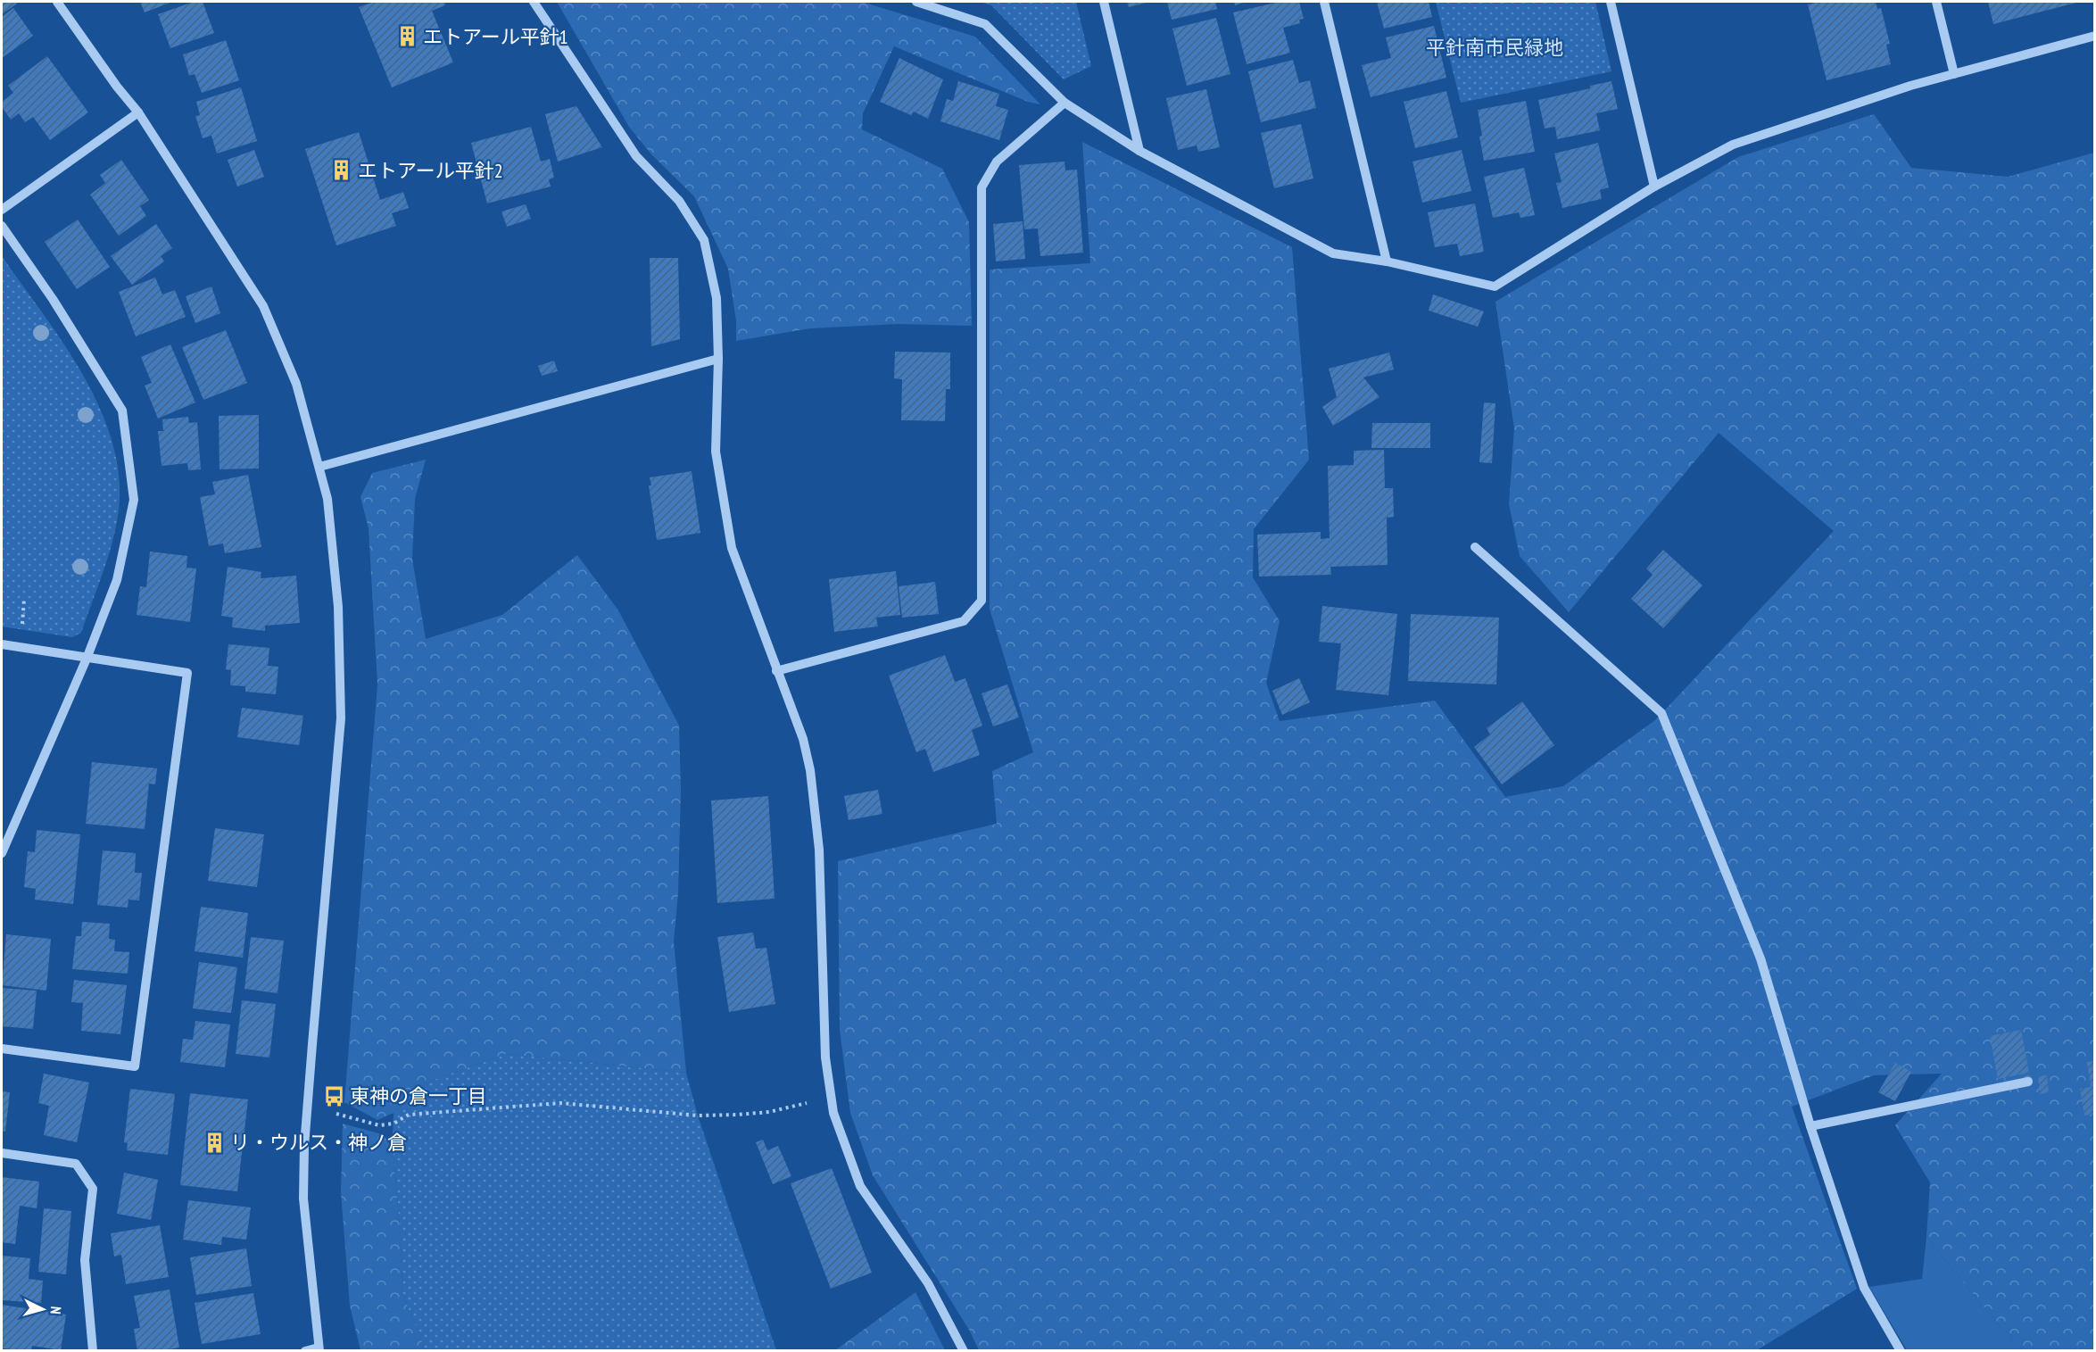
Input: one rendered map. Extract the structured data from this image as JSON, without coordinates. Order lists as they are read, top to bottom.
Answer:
{
  "parks": ["平針南市民緑地"],
  "places": {
    "building": ["エトアール平針1", "エトアール平針2", "リ・ウルス・神ノ倉"],
    "bus stop": ["東神の倉一丁目"]
  },
  "north": "right"
}
